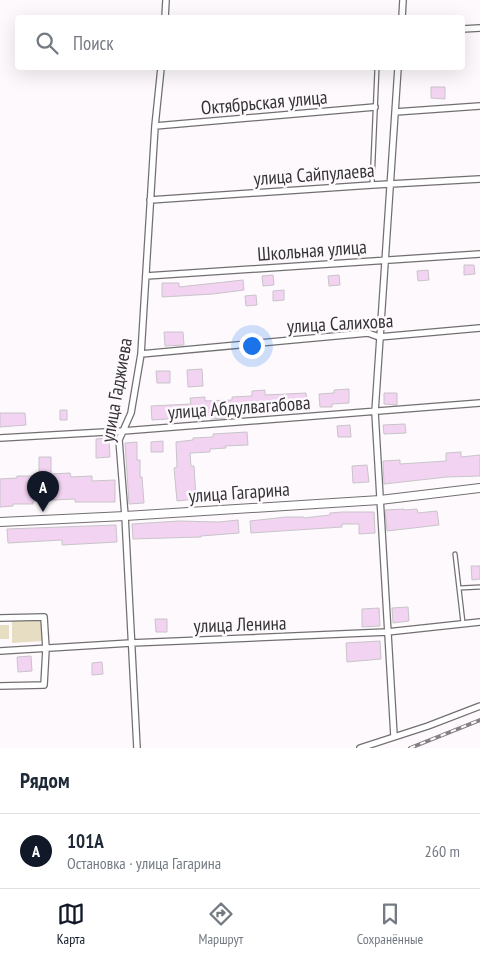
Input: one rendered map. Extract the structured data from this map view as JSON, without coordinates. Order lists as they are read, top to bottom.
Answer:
{
  "streets": {
    "street": [
      "Октябрьская улица",
      "улица Сайпулаева",
      "Школьная улица",
      "улица Салихова",
      "улица Гаджиева",
      "улица Абдулвагабова",
      "улица Гагарина",
      "улица Ленина"
    ]
  },
  "crossings": [
    ["Октябрьская улица", "улица Гаджиева"],
    ["улица Сайпулаева", "улица Гаджиева"],
    ["Школьная улица", "улица Гаджиева"],
    ["улица Салихова", "улица Гаджиева"],
    ["улица Гаджиева", "улица Абдулвагабова"],
    ["улица Гаджиева", "улица Гагарина"],
    ["улица Гаджиева", "улица Ленина"]
  ],
  "page": {
    "search": "Поиск",
    "pins": "A",
    "heading": "Рядом",
    "list": [
      {
        "mark": "A",
        "name": "101А",
        "note": "Остановка · улица Гагарина",
        "value": "260 m"
      }
    ],
    "nav": ["Карта", "Маршрут", "Сохранённые"]
  }
}
